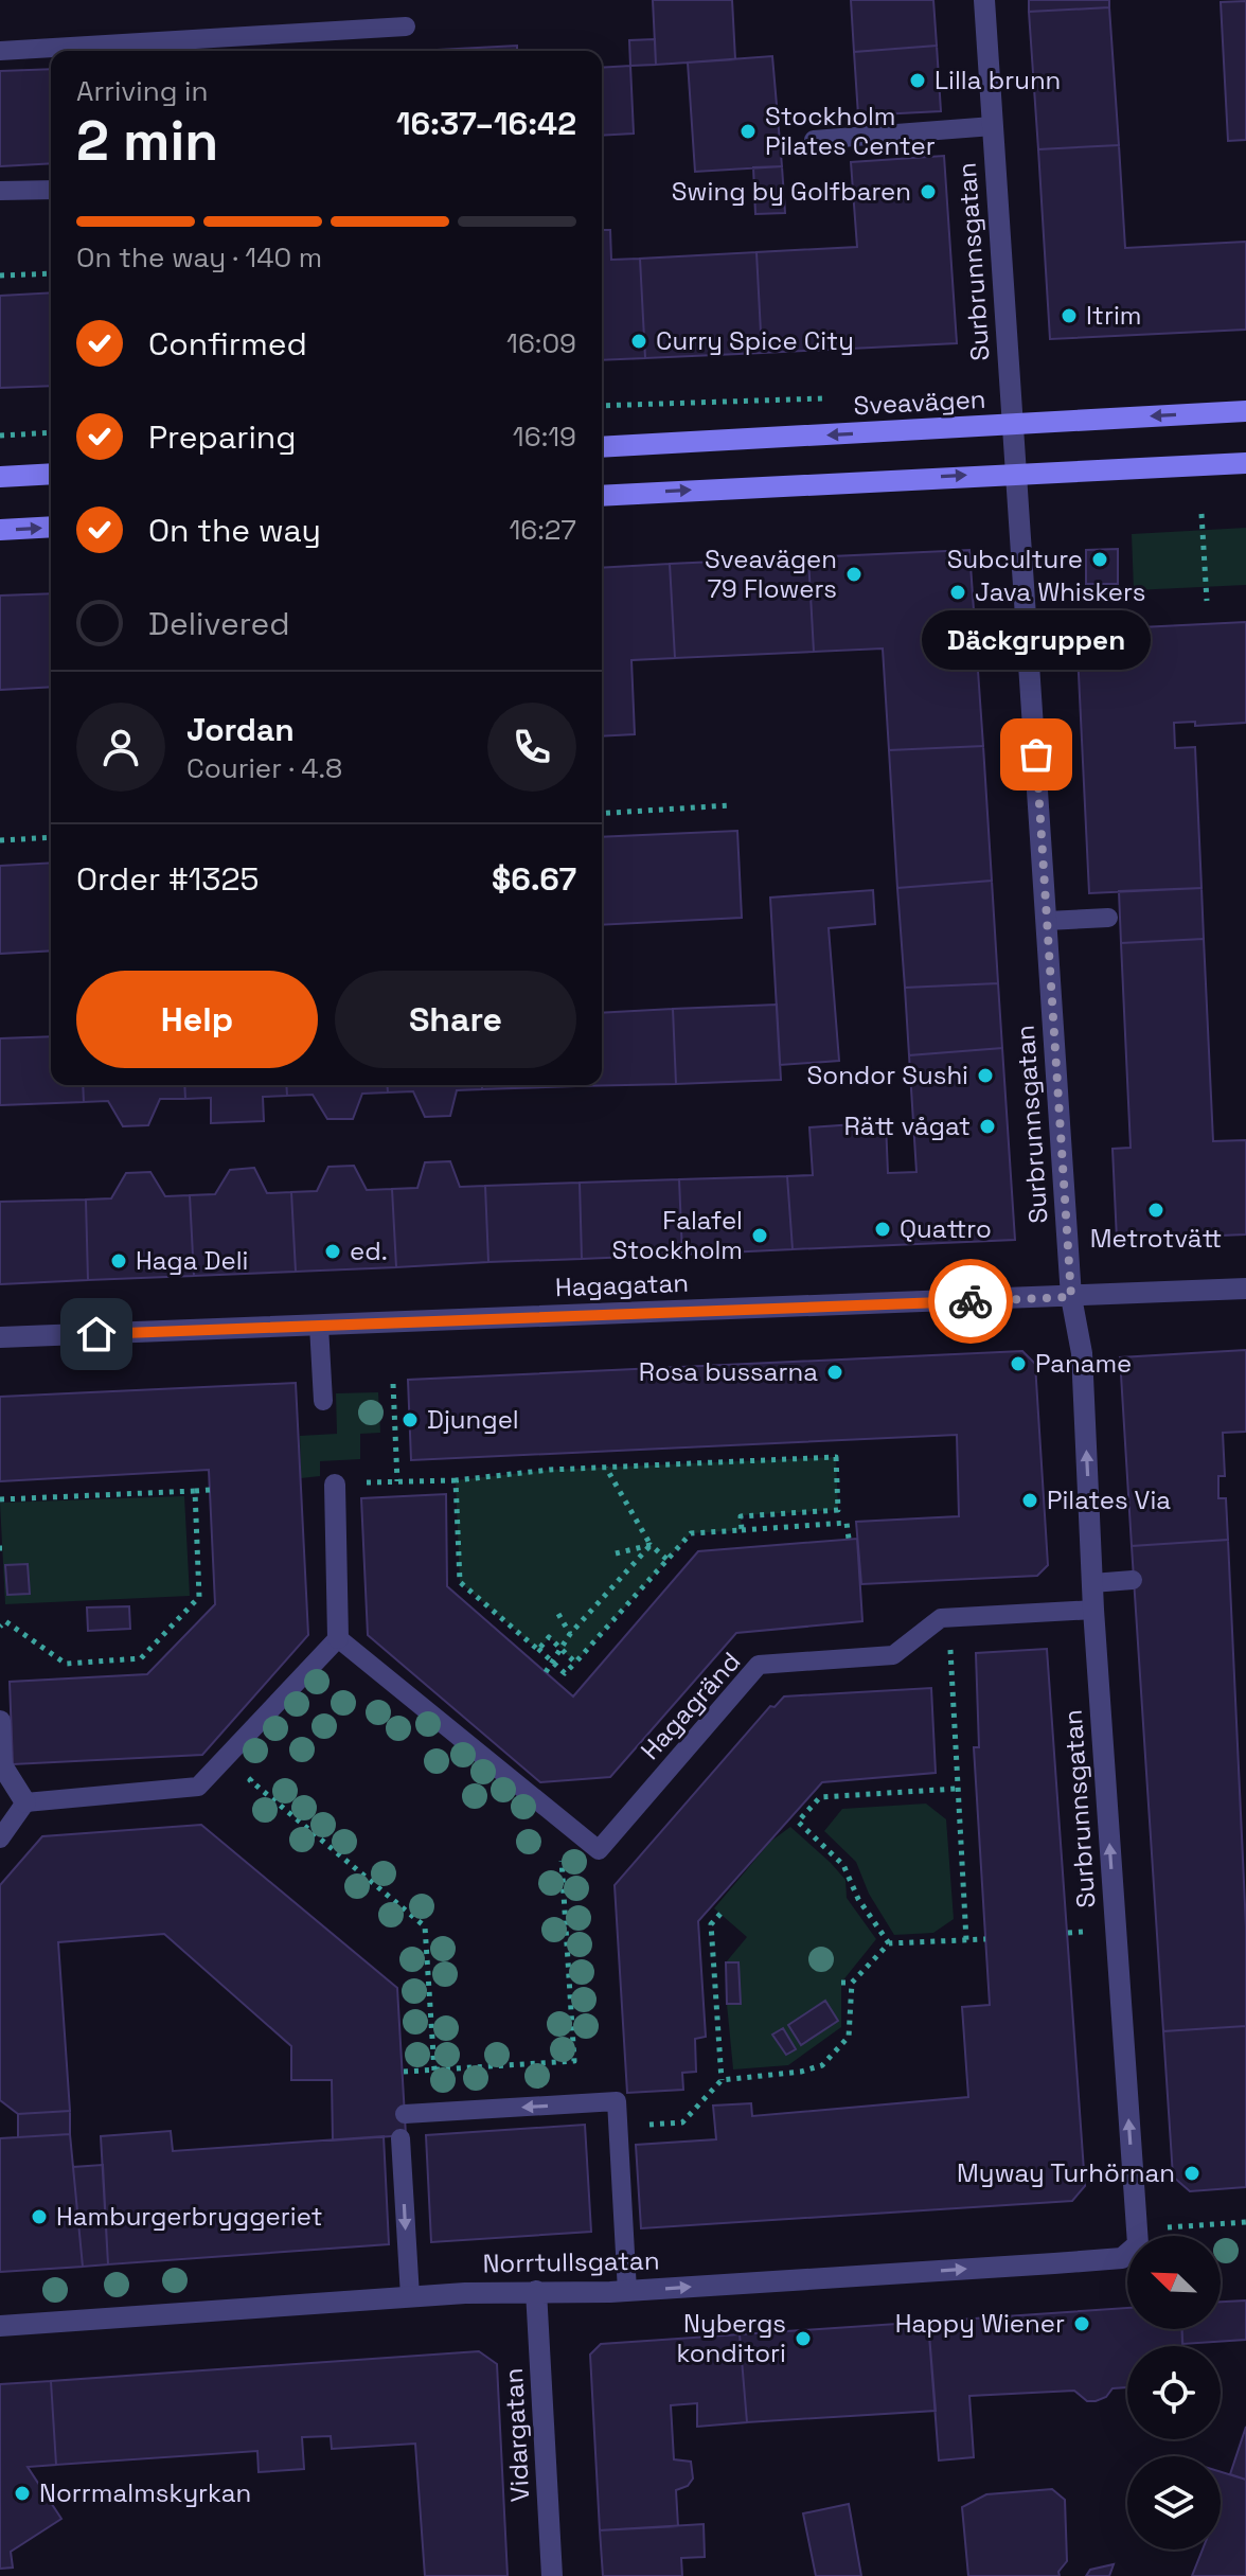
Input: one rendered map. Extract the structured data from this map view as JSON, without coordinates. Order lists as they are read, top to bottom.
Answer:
{
  "streets": {
    "main road": ["Sveavägen"],
    "street": [
      "Surbrunnsgatan",
      "Hagagatan",
      "Norrtullsgatan",
      "Vidargatan"
    ],
    "lane": ["Hagagränd"]
  },
  "crossings": [
    ["Surbrunnsgatan", "Sveavägen"],
    ["Surbrunnsgatan", "Hagagatan"],
    ["Surbrunnsgatan", "Hagagränd"],
    ["Norrtullsgatan", "Vidargatan"]
  ],
  "one_way": ["Surbrunnsgatan", "Norrtullsgatan"],
  "places": [
    "Lilla brunn",
    "Stockholm Pilates Center",
    "Swing by Golfbaren",
    "Itrim",
    "Curry Spice City",
    "Subculture",
    "Sveavägen 79 Flowers",
    "Java Whiskers",
    "Däckgruppen",
    "Sondor Sushi",
    "Rätt vågat",
    "Metrotvätt",
    "Quattro",
    "Falafel Stockholm",
    "ed.",
    "Haga Deli",
    "Paname",
    "Rosa bussarna",
    "Djungel",
    "Pilates Via",
    "Myway Turhörnan",
    "Hamburgerbryggeriet",
    "Happy Wiener",
    "Nybergs konditori",
    "Norrmalmskyrkan"
  ],
  "north": "top left",
  "page": {
    "heading": ["2 min", "Arriving in", "16:37–16:42"],
    "panel": [
      "Jordan",
      "Courier · 4.8",
      "Order #1325",
      "$6.67"
    ],
    "bar": "On the way · 140 m",
    "list": [
      ["Confirmed", "16:09"],
      ["Preparing", "16:19"],
      ["On the way", "16:27"],
      "Delivered"
    ],
    "bubble": "Däckgruppen",
    "buttons": ["Help", "Share"]
  }
}
